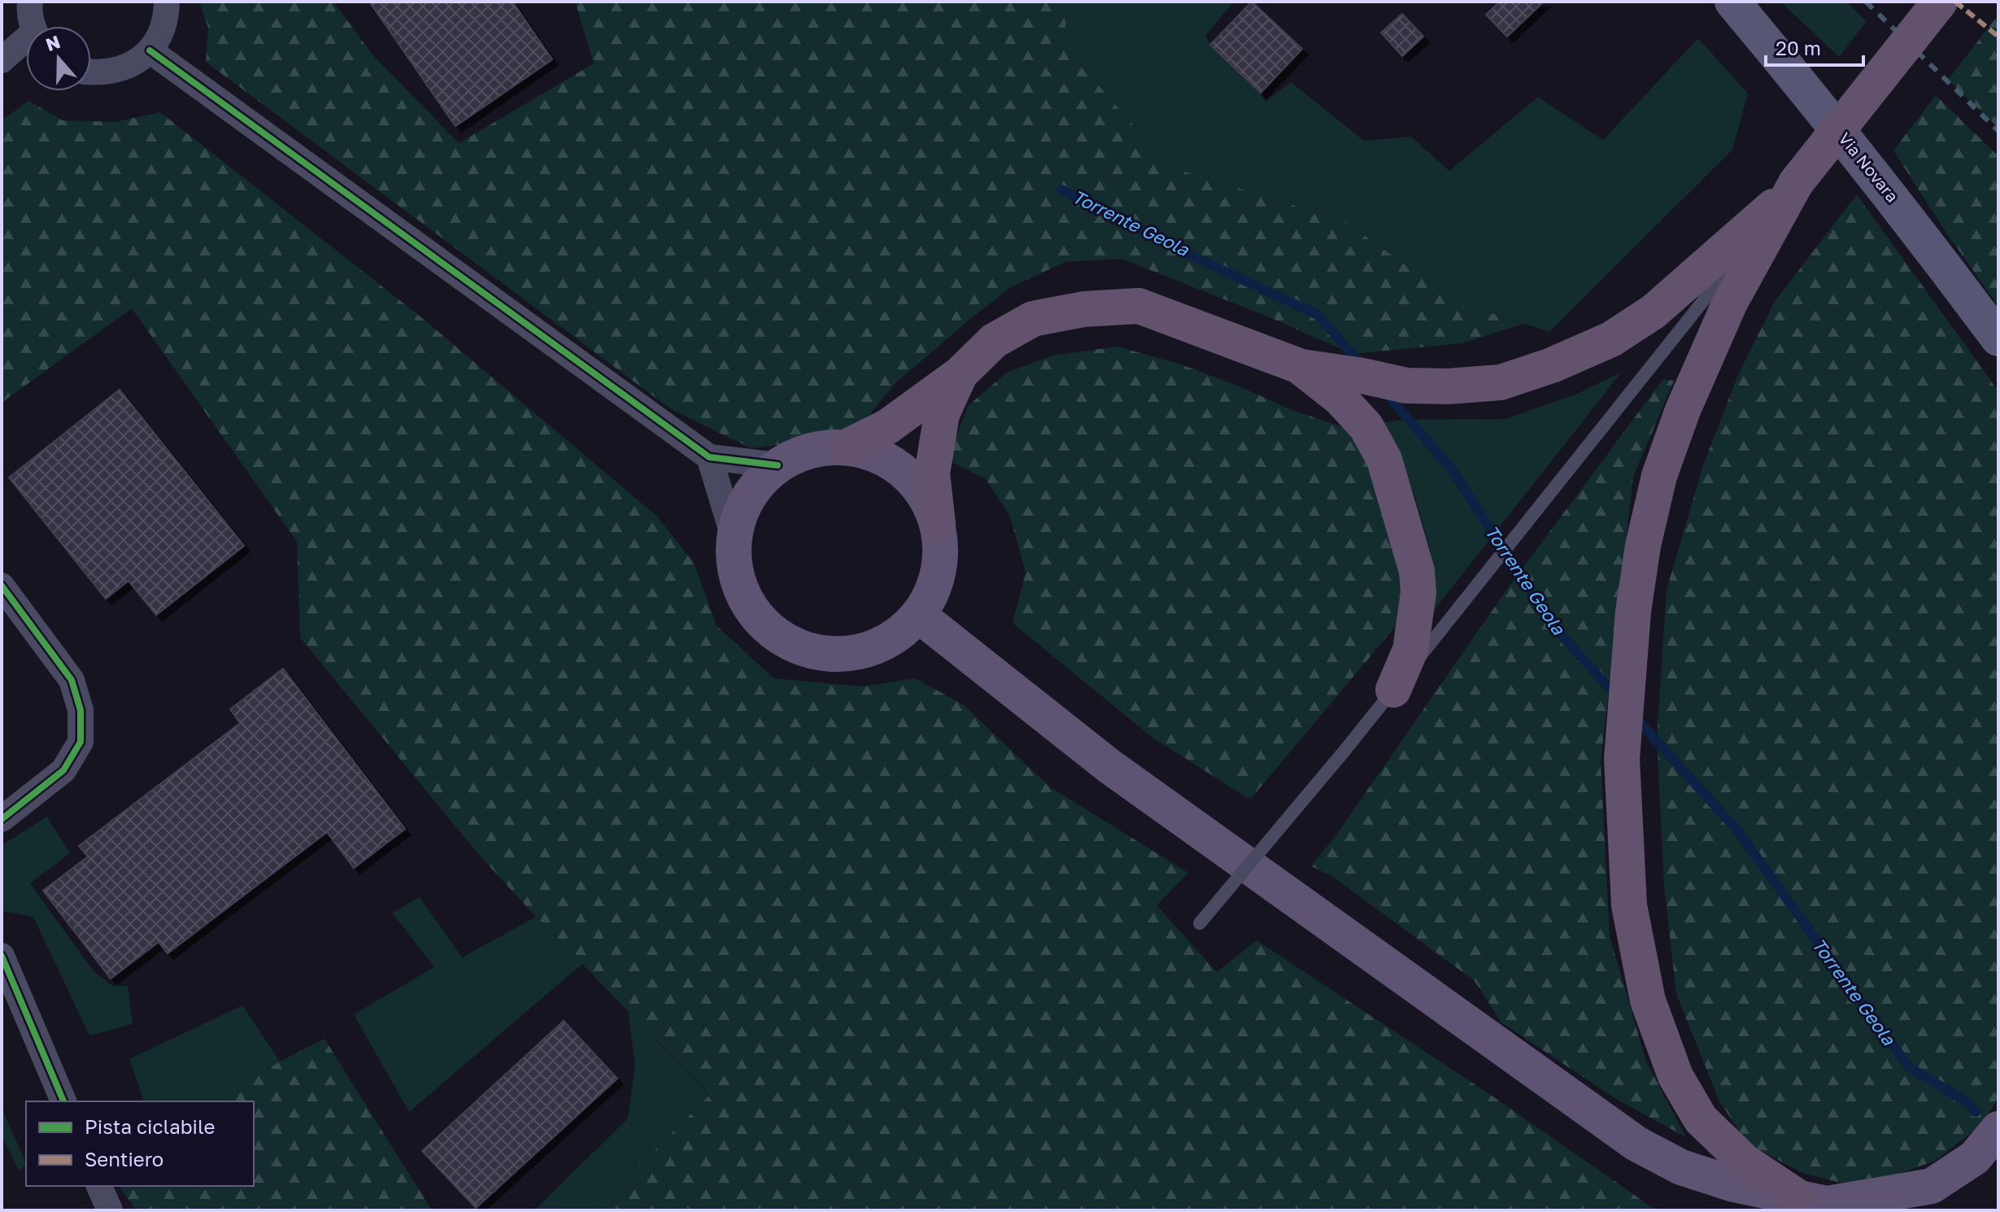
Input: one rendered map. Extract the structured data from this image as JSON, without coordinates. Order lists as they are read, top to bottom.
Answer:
{
  "streets": {
    "main road": ["Via Novara"]
  },
  "water": ["Torrente Geola"],
  "legend": ["Pista ciclabile", "Sentiero"],
  "scale_bar": "20 m",
  "north": "top"
}
